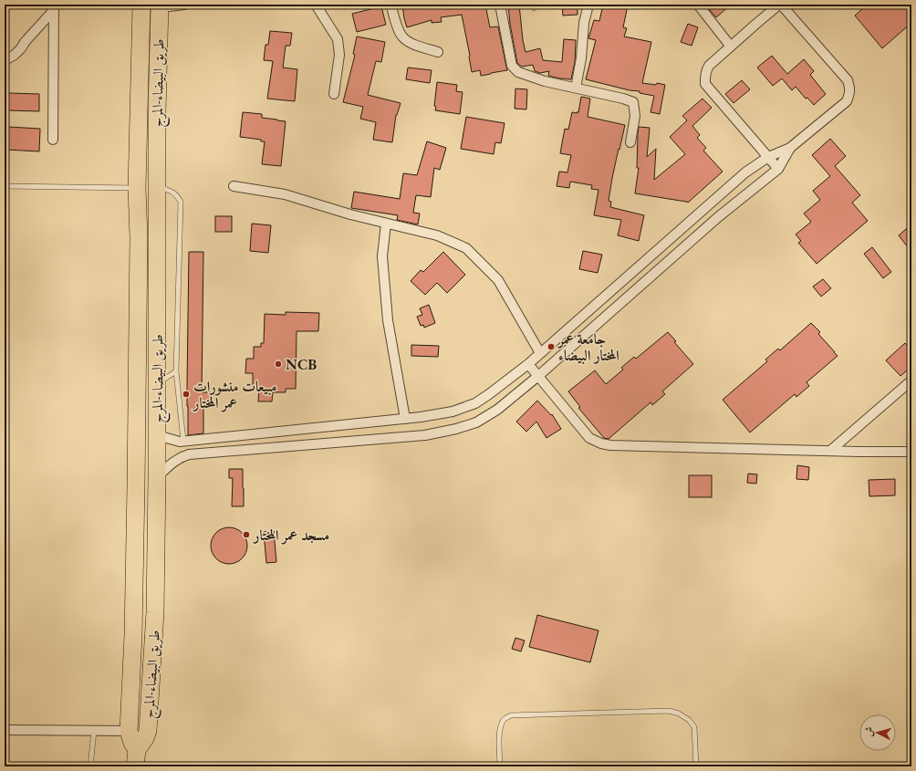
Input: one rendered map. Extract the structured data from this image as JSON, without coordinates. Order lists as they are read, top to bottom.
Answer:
{
  "streets": {
    "highway": ["طريق البيضاء-المرج"]
  },
  "places": [
    "جامعة عمر المختار البيضاء",
    "NCB",
    "مبيعات منشورات عمر المختار",
    "مسجد عمر المختار"
  ],
  "north": "left"
}
